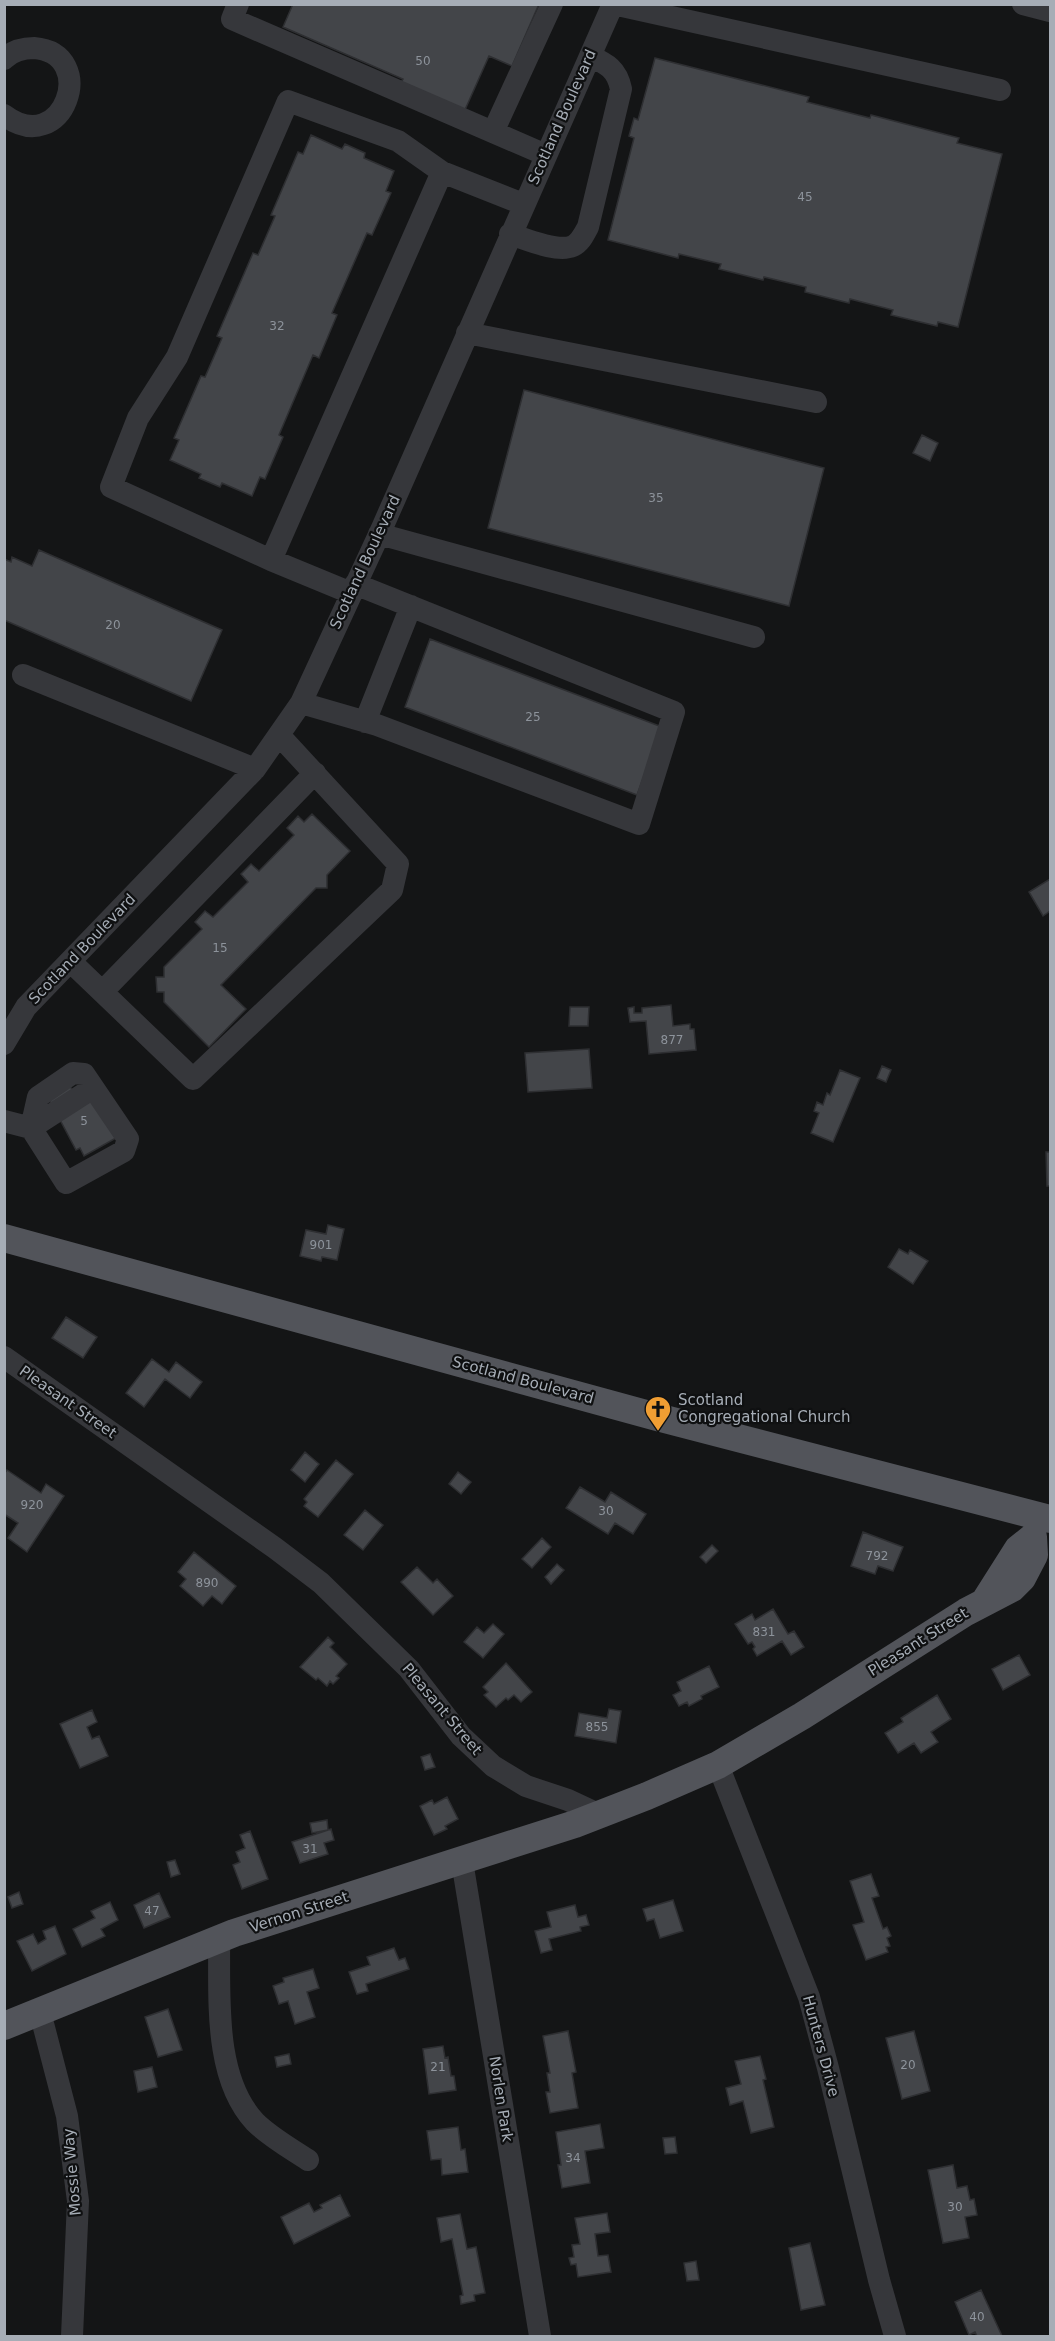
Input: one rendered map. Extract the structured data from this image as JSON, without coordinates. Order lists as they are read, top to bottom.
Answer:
{
  "streets": {
    "main road": ["Scotland Boulevard", "Pleasant Street", "Vernon Street"],
    "street": ["Hunters Drive", "Norlen Park", "Mossie Way"]
  },
  "crossings": [
    ["Scotland Boulevard", "Pleasant Street"],
    ["Pleasant Street", "Vernon Street"],
    ["Pleasant Street", "Hunters Drive"],
    ["Vernon Street", "Norlen Park"],
    ["Vernon Street", "Mossie Way"]
  ],
  "places": {
    "church": ["Scotland Congregational Church"]
  },
  "house_numbers": [
    "50",
    "45",
    "32",
    "35",
    "20",
    "25",
    "15",
    "877",
    "5",
    "901",
    "920",
    "30",
    "792",
    "890",
    "831",
    "855",
    "31",
    "47",
    "20",
    "21",
    "34",
    "30",
    "40"
  ]
}
